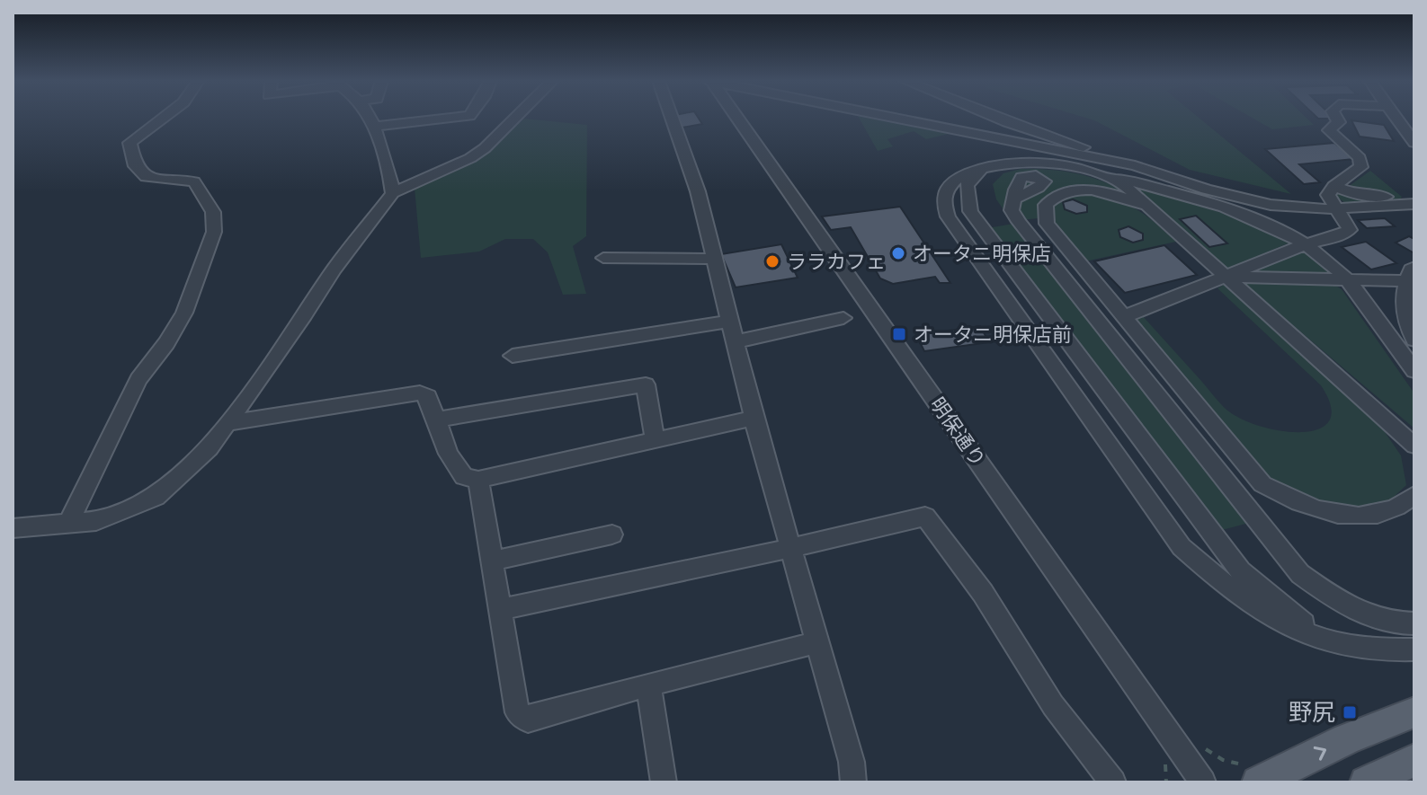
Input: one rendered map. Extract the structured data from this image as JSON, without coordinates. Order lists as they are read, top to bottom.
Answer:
{
  "streets": {
    "street": ["明保通り"]
  },
  "places": {
    "other": ["オータニ明保店", "ララカフェ"],
    "transit": ["オータニ明保店前", "野尻"]
  }
}
